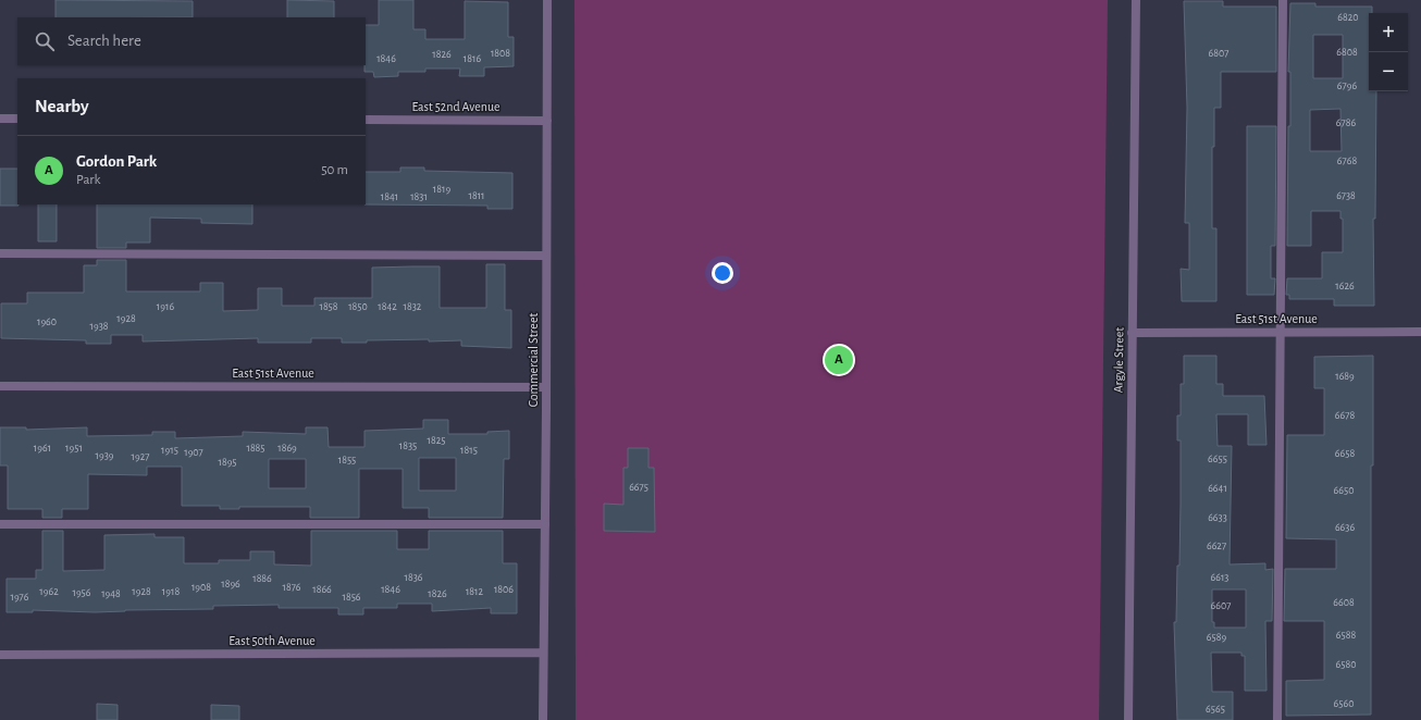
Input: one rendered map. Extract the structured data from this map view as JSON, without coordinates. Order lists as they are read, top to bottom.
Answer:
{
  "streets": {
    "street": [
      "East 52nd Avenue",
      "East 51st Avenue",
      "Commercial Street",
      "Argyle Street",
      "East 50th Avenue"
    ]
  },
  "crossings": [
    ["East 52nd Avenue", "Commercial Street"],
    ["East 51st Avenue", "Commercial Street"],
    ["East 51st Avenue", "Argyle Street"],
    ["Commercial Street", "East 50th Avenue"]
  ],
  "house_numbers": [
    "6820",
    "6808",
    "1808",
    "6807",
    "1826",
    "1846",
    "1816",
    "6796",
    "6786",
    "6768",
    "1819",
    "1811",
    "6738",
    "1841",
    "1831",
    "1626",
    "1916",
    "1858",
    "1850",
    "1842",
    "1832",
    "1928",
    "1960",
    "1938",
    "1689",
    "6678",
    "1825",
    "1835",
    "1961",
    "1951",
    "1885",
    "1869",
    "1915",
    "1815",
    "1907",
    "6658",
    "1939",
    "1927",
    "6655",
    "1855",
    "1895",
    "6675",
    "6641",
    "6650",
    "6633",
    "6636",
    "6627",
    "1836",
    "6613",
    "1886",
    "1896",
    "1908",
    "1876",
    "1866",
    "1846",
    "1806",
    "1962",
    "1928",
    "1918",
    "1812",
    "1956",
    "1948",
    "1826",
    "1976",
    "1856",
    "6608",
    "6607",
    "6588",
    "6589",
    "6580",
    "6560",
    "6565"
  ],
  "page": {
    "map_buttons": ["+", "−"],
    "search": "Search here",
    "heading": "Nearby",
    "list": [
      {
        "mark": "A",
        "name": "Gordon Park",
        "note": "Park",
        "value": "50 m"
      }
    ],
    "pins": "A"
  }
}
